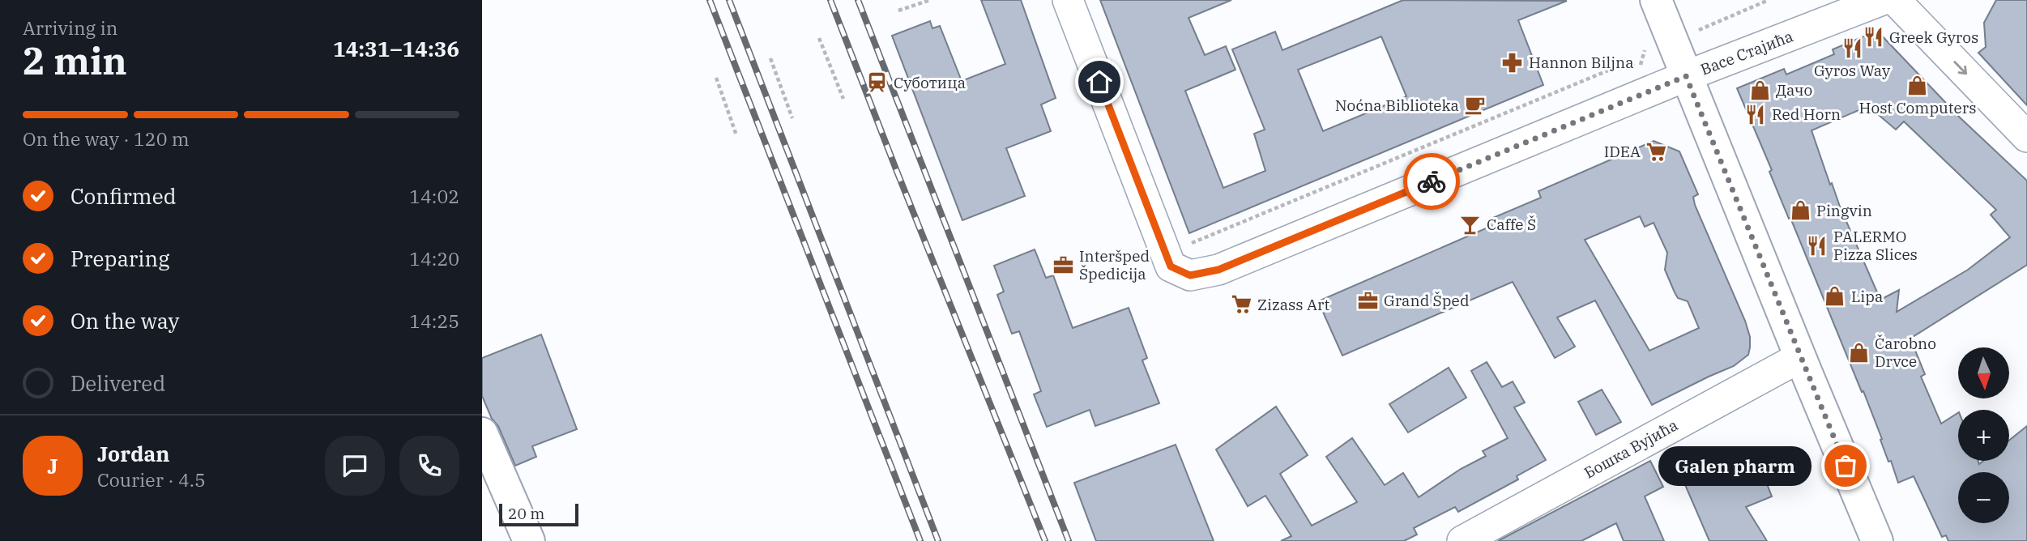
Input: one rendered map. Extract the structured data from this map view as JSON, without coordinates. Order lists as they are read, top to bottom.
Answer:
{
  "streets": {
    "street": ["Васе Стајића", "Бошка Вујића"]
  },
  "places": {
    "restaurant": [
      "Greek Gyros",
      "Gyros Way",
      "Red Horn",
      "PALERMO Pizza Slices"
    ],
    "pharmacy": ["Hannon Biljna"],
    "station": ["Суботица"],
    "shop": [
      "Host Computers",
      "Дачо",
      "Pingvin",
      "Lipa",
      "Čarobno Drvce"
    ],
    "cafe": ["Noćna Biblioteka"],
    "supermarket": ["IDEA", "Zizass Art"],
    "bar": ["Caffe Š"],
    "office": ["Interšped Špedicija", "Grand Šped"],
    "other": ["Galen pharm"]
  },
  "scale_bar": "20 m",
  "north": "bottom",
  "page": {
    "heading": ["2 min", "Arriving in", "14:31–14:36"],
    "panel": ["Jordan", "Courier · 4.5"],
    "bar": "On the way · 120 m",
    "list": [
      ["Confirmed", "14:02"],
      ["Preparing", "14:20"],
      ["On the way", "14:25"],
      "Delivered"
    ],
    "map_buttons": ["+", "−"],
    "round": "J",
    "bubble": "Galen pharm",
    "scale": "20 m"
  }
}
